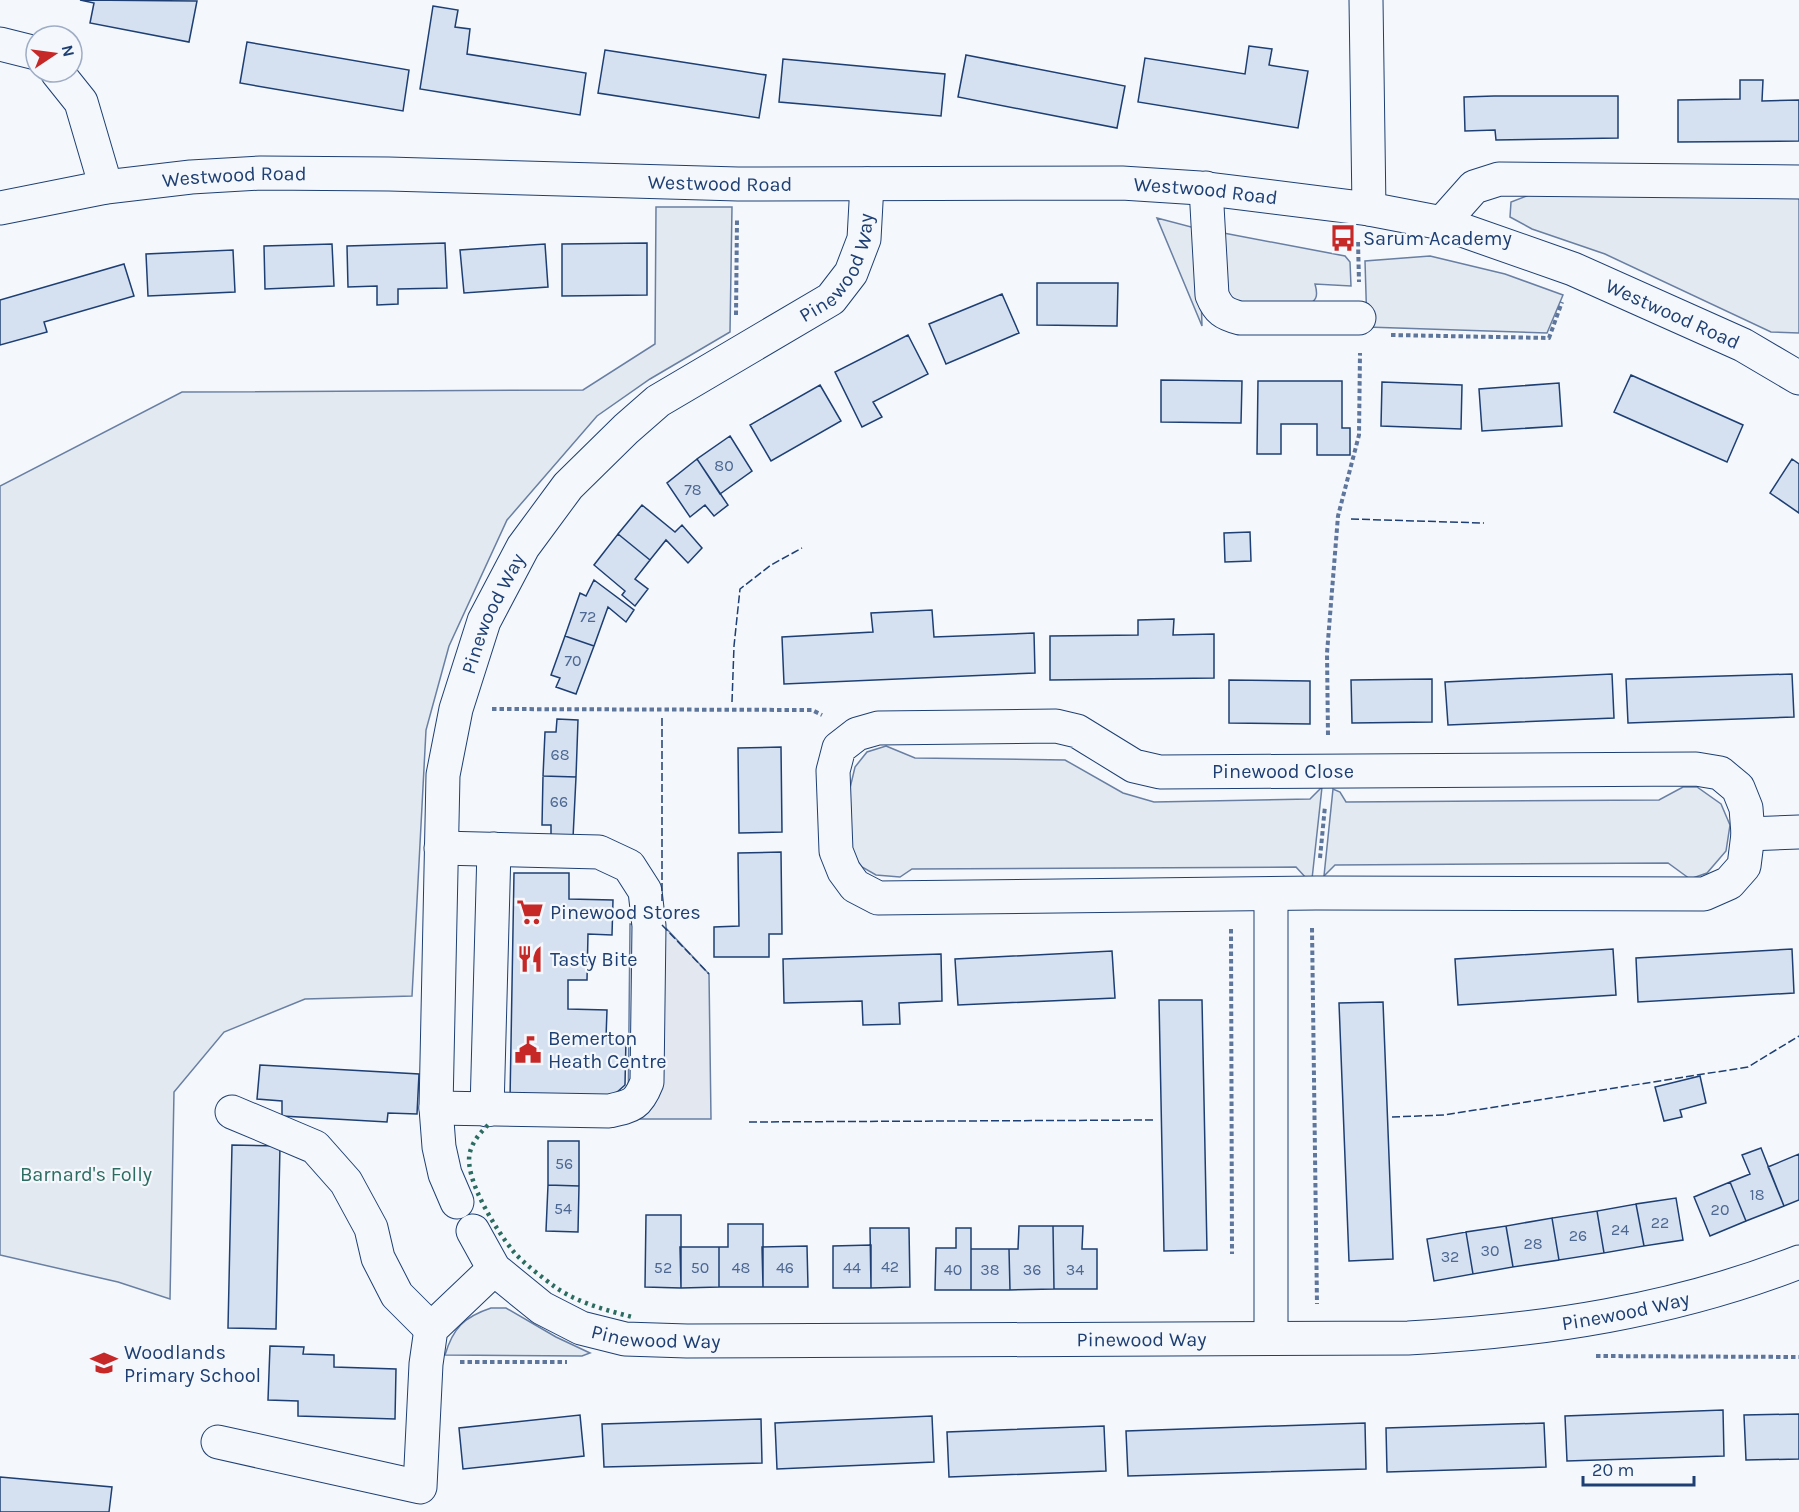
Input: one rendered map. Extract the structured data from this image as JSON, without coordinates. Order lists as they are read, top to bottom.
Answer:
{
  "streets": {
    "street": ["Westwood Road", "Pinewood Way", "Pinewood Close"]
  },
  "crossings": [
    ["Westwood Road", "Pinewood Way"]
  ],
  "parks": ["Barnard's Folly"],
  "places": {
    "bus stop": ["Sarum Academy"],
    "supermarket": ["Pinewood Stores"],
    "restaurant": ["Tasty Bite"],
    "public building": ["Bemerton Heath Centre"],
    "school or university": ["Woodlands Primary School"]
  },
  "house_numbers": [
    "80",
    "78",
    "72",
    "70",
    "68",
    "66",
    "56",
    "18",
    "54",
    "20",
    "22",
    "24",
    "26",
    "28",
    "30",
    "32",
    "42",
    "52",
    "50",
    "48",
    "46",
    "44",
    "40",
    "38",
    "36",
    "34"
  ],
  "scale_bar": "20 m",
  "north": "right"
}
